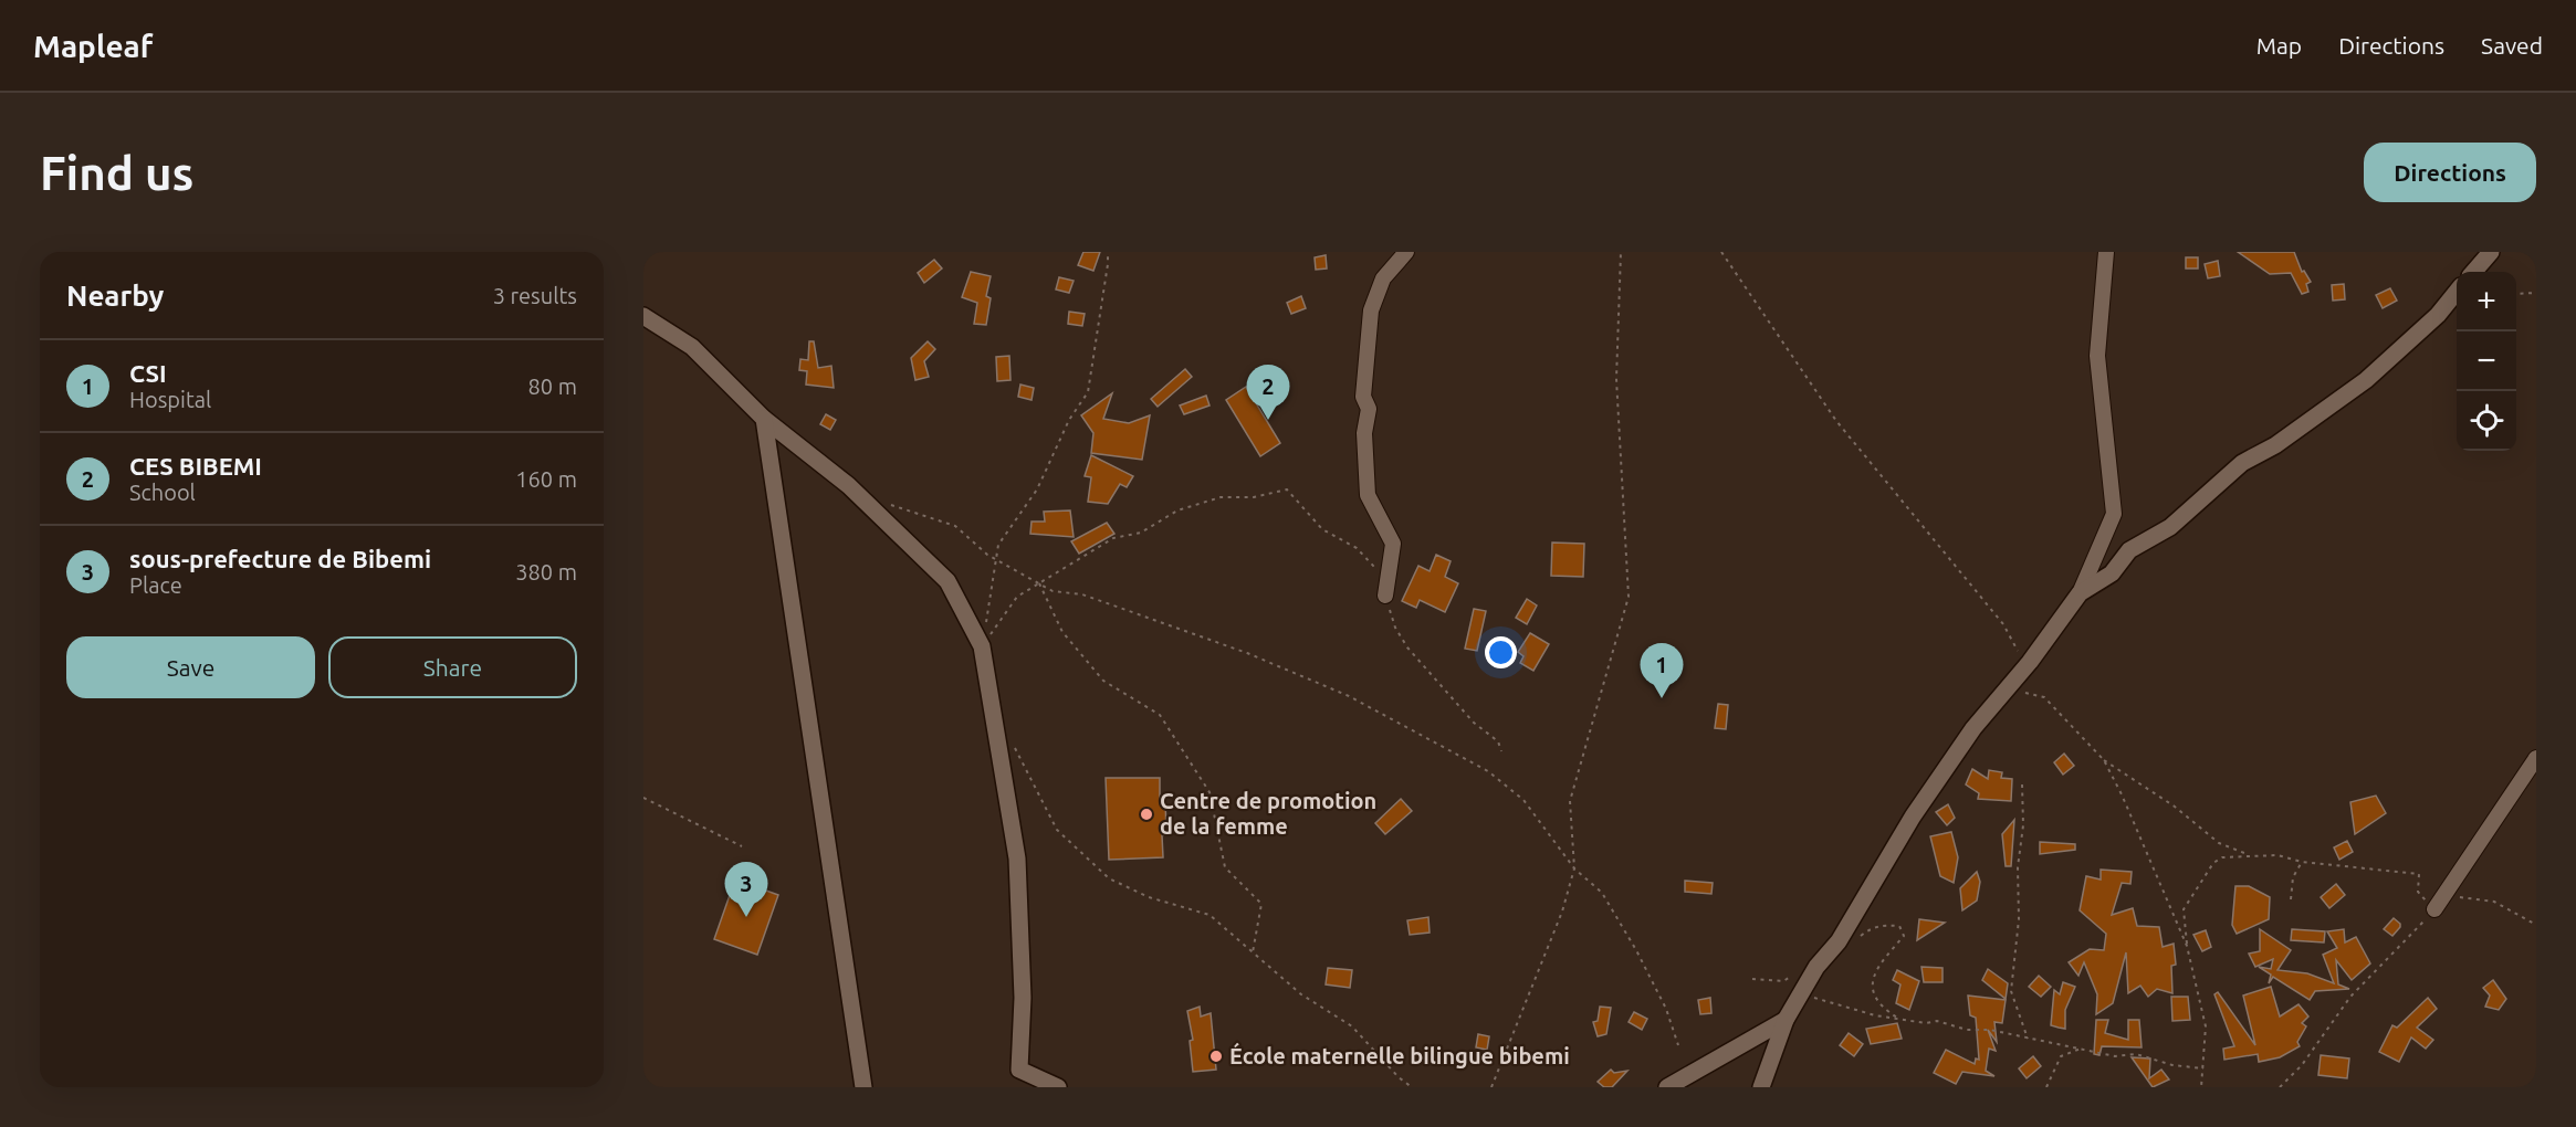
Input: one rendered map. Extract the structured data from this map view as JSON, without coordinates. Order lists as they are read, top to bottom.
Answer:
{
  "places": ["Centre de promotion de la femme", "École maternelle bilingue bibemi"],
  "page": {
    "header": "Mapleaf",
    "nav": ["Map", "Directions", "Saved"],
    "buttons": [
      "Directions",
      ["Save", "Share"]
    ],
    "title": "Find us",
    "heading": ["Nearby", "3 results"],
    "map_buttons": ["+", "−"],
    "list": [
      {
        "mark": "1",
        "name": "CSI",
        "note": "Hospital",
        "value": "80 m"
      },
      {
        "mark": "2",
        "name": "CES BIBEMI",
        "note": "School",
        "value": "160 m"
      },
      {
        "mark": "3",
        "name": "sous-prefecture de Bibemi",
        "note": "Place",
        "value": "380 m"
      }
    ],
    "pins": ["2", "1", "3"]
  }
}
